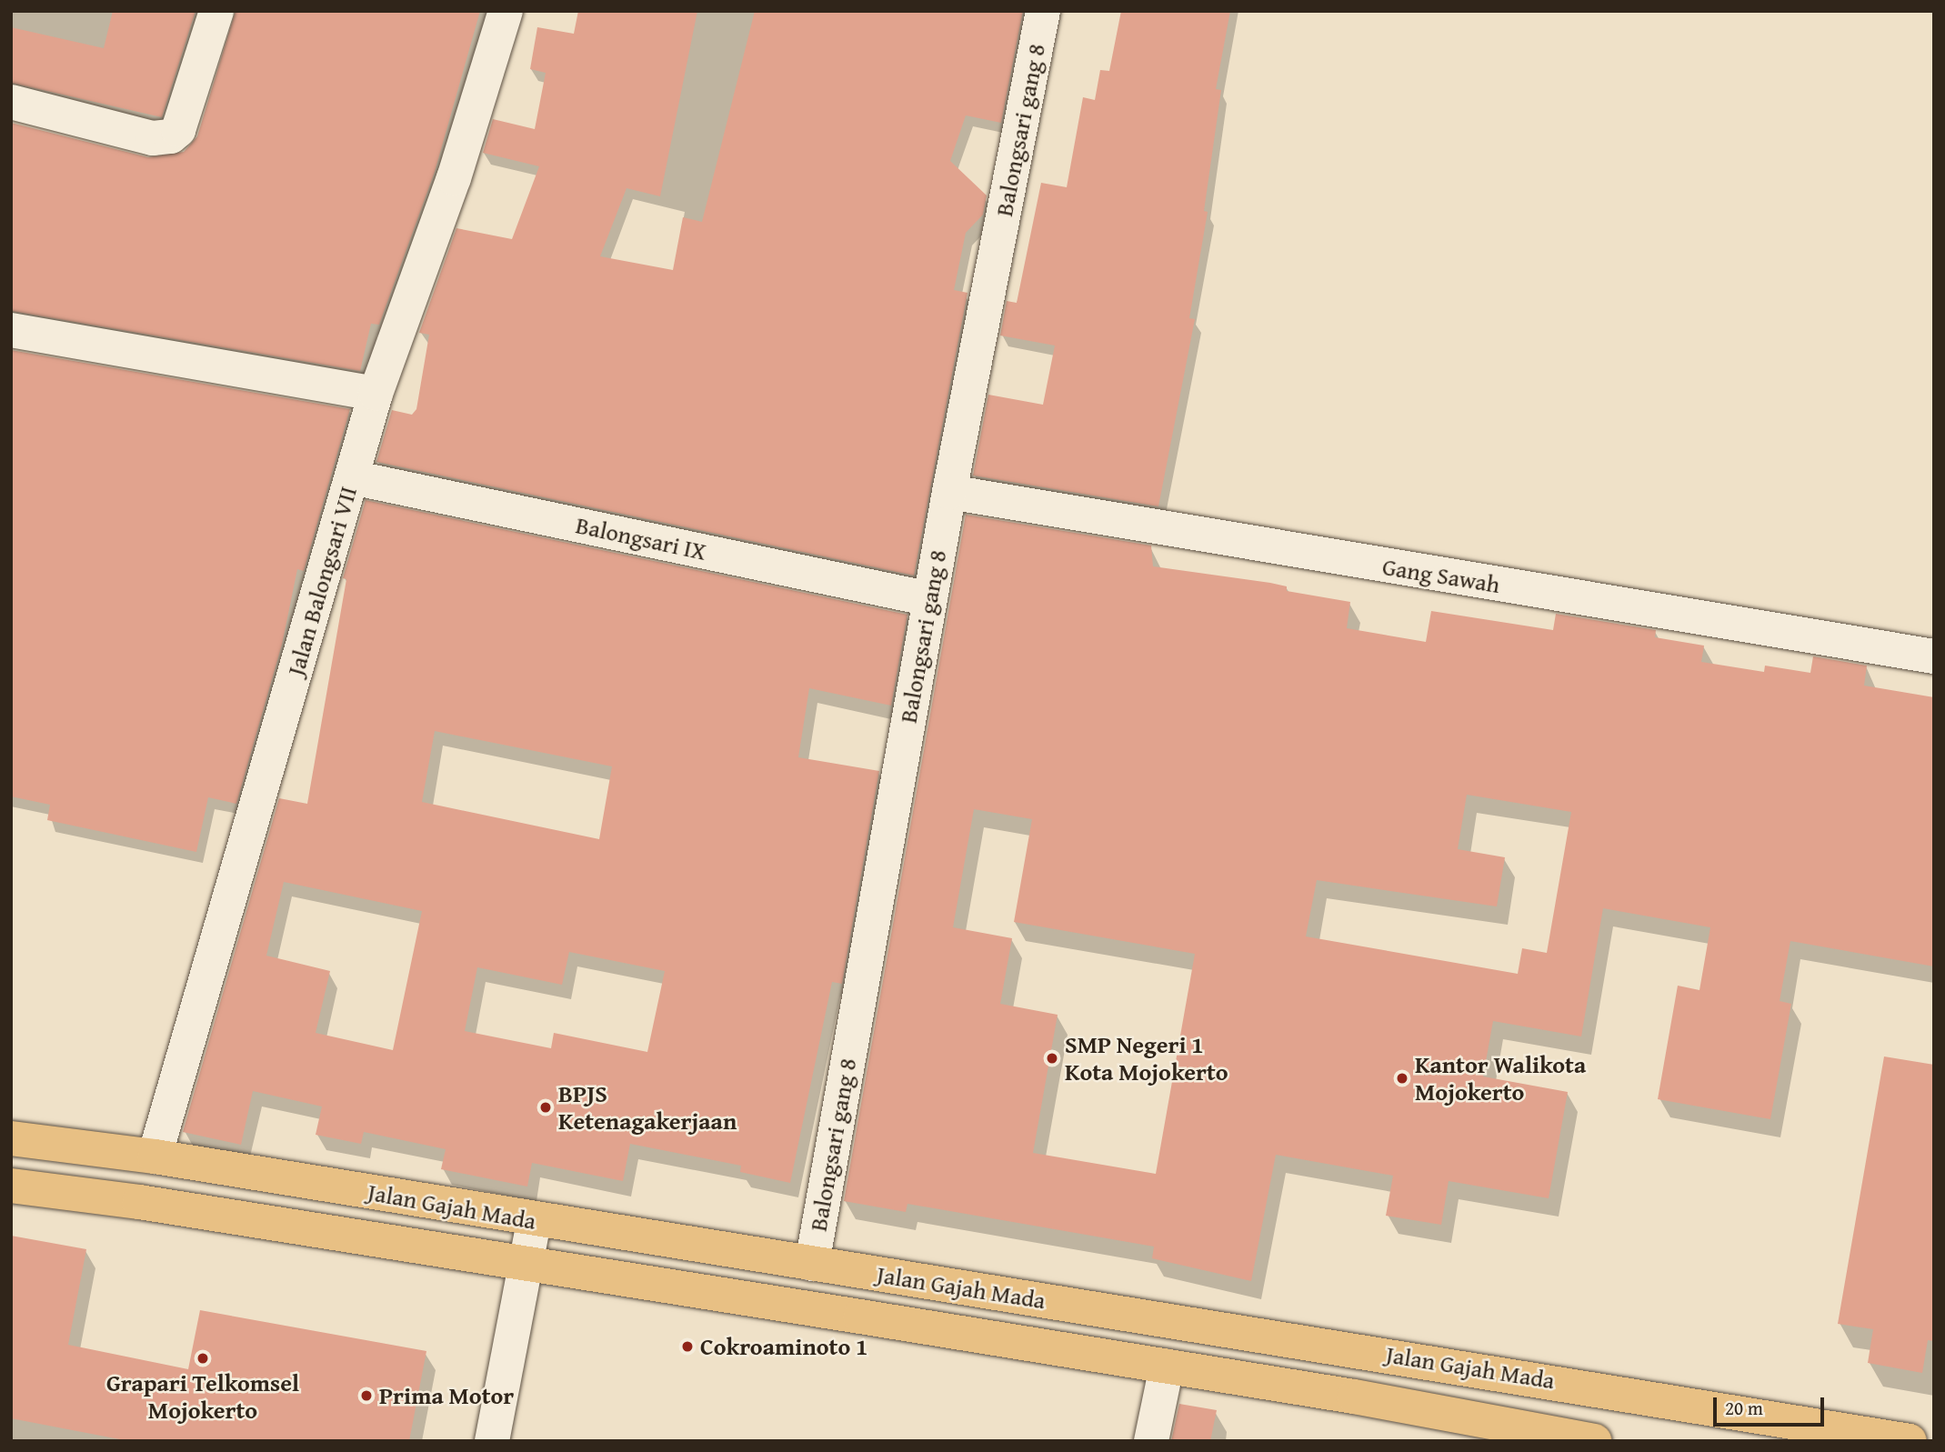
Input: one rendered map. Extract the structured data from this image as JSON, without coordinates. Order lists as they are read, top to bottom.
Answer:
{
  "streets": {
    "main road": ["Jalan Gajah Mada"],
    "street": [
      "Balongsari gang 8",
      "Balongsari IX",
      "Gang Sawah",
      "Jalan Balongsari VII"
    ]
  },
  "crossings": [
    ["Balongsari gang 8", "Balongsari IX"],
    ["Balongsari gang 8", "Gang Sawah"],
    ["Balongsari gang 8", "Jalan Gajah Mada"],
    ["Balongsari IX", "Jalan Balongsari VII"],
    ["Jalan Balongsari VII", "Jalan Gajah Mada"]
  ],
  "places": [
    "SMP Negeri 1 Kota Mojokerto",
    "Kantor Walikota Mojokerto",
    "BPJS Ketenagakerjaan",
    "Cokroaminoto 1",
    "Grapari Telkomsel Mojokerto",
    "Prima Motor"
  ],
  "scale_bar": "20 m"
}
